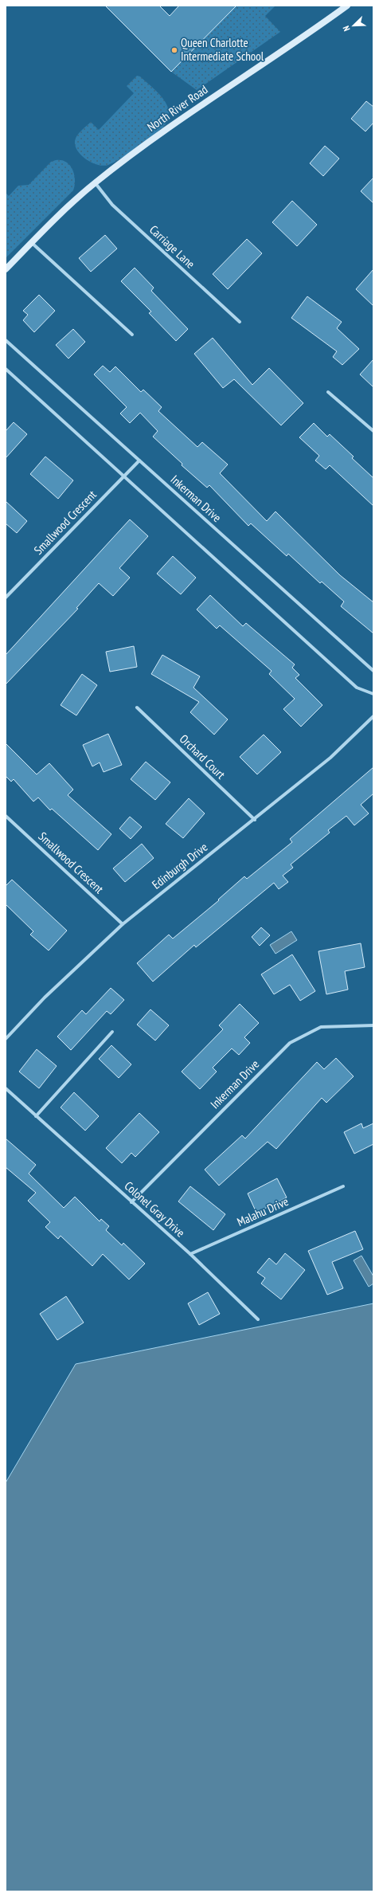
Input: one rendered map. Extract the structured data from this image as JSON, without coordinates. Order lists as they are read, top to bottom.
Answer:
{
  "streets": {
    "main road": ["North River Road"],
    "street": [
      "Carriage Lane",
      "Inkerman Drive",
      "Smallwood Crescent",
      "Orchard Court",
      "Edinburgh Drive",
      "Colonel Gray Drive",
      "Malahu Drive"
    ]
  },
  "crossings": [
    ["North River Road", "Carriage Lane"],
    ["Inkerman Drive", "Smallwood Crescent"],
    ["Inkerman Drive", "Colonel Gray Drive"],
    ["Smallwood Crescent", "Edinburgh Drive"],
    ["Orchard Court", "Edinburgh Drive"],
    ["Colonel Gray Drive", "Malahu Drive"]
  ],
  "places": ["Queen Charlotte Intermediate School"],
  "north": "bottom left"
}
